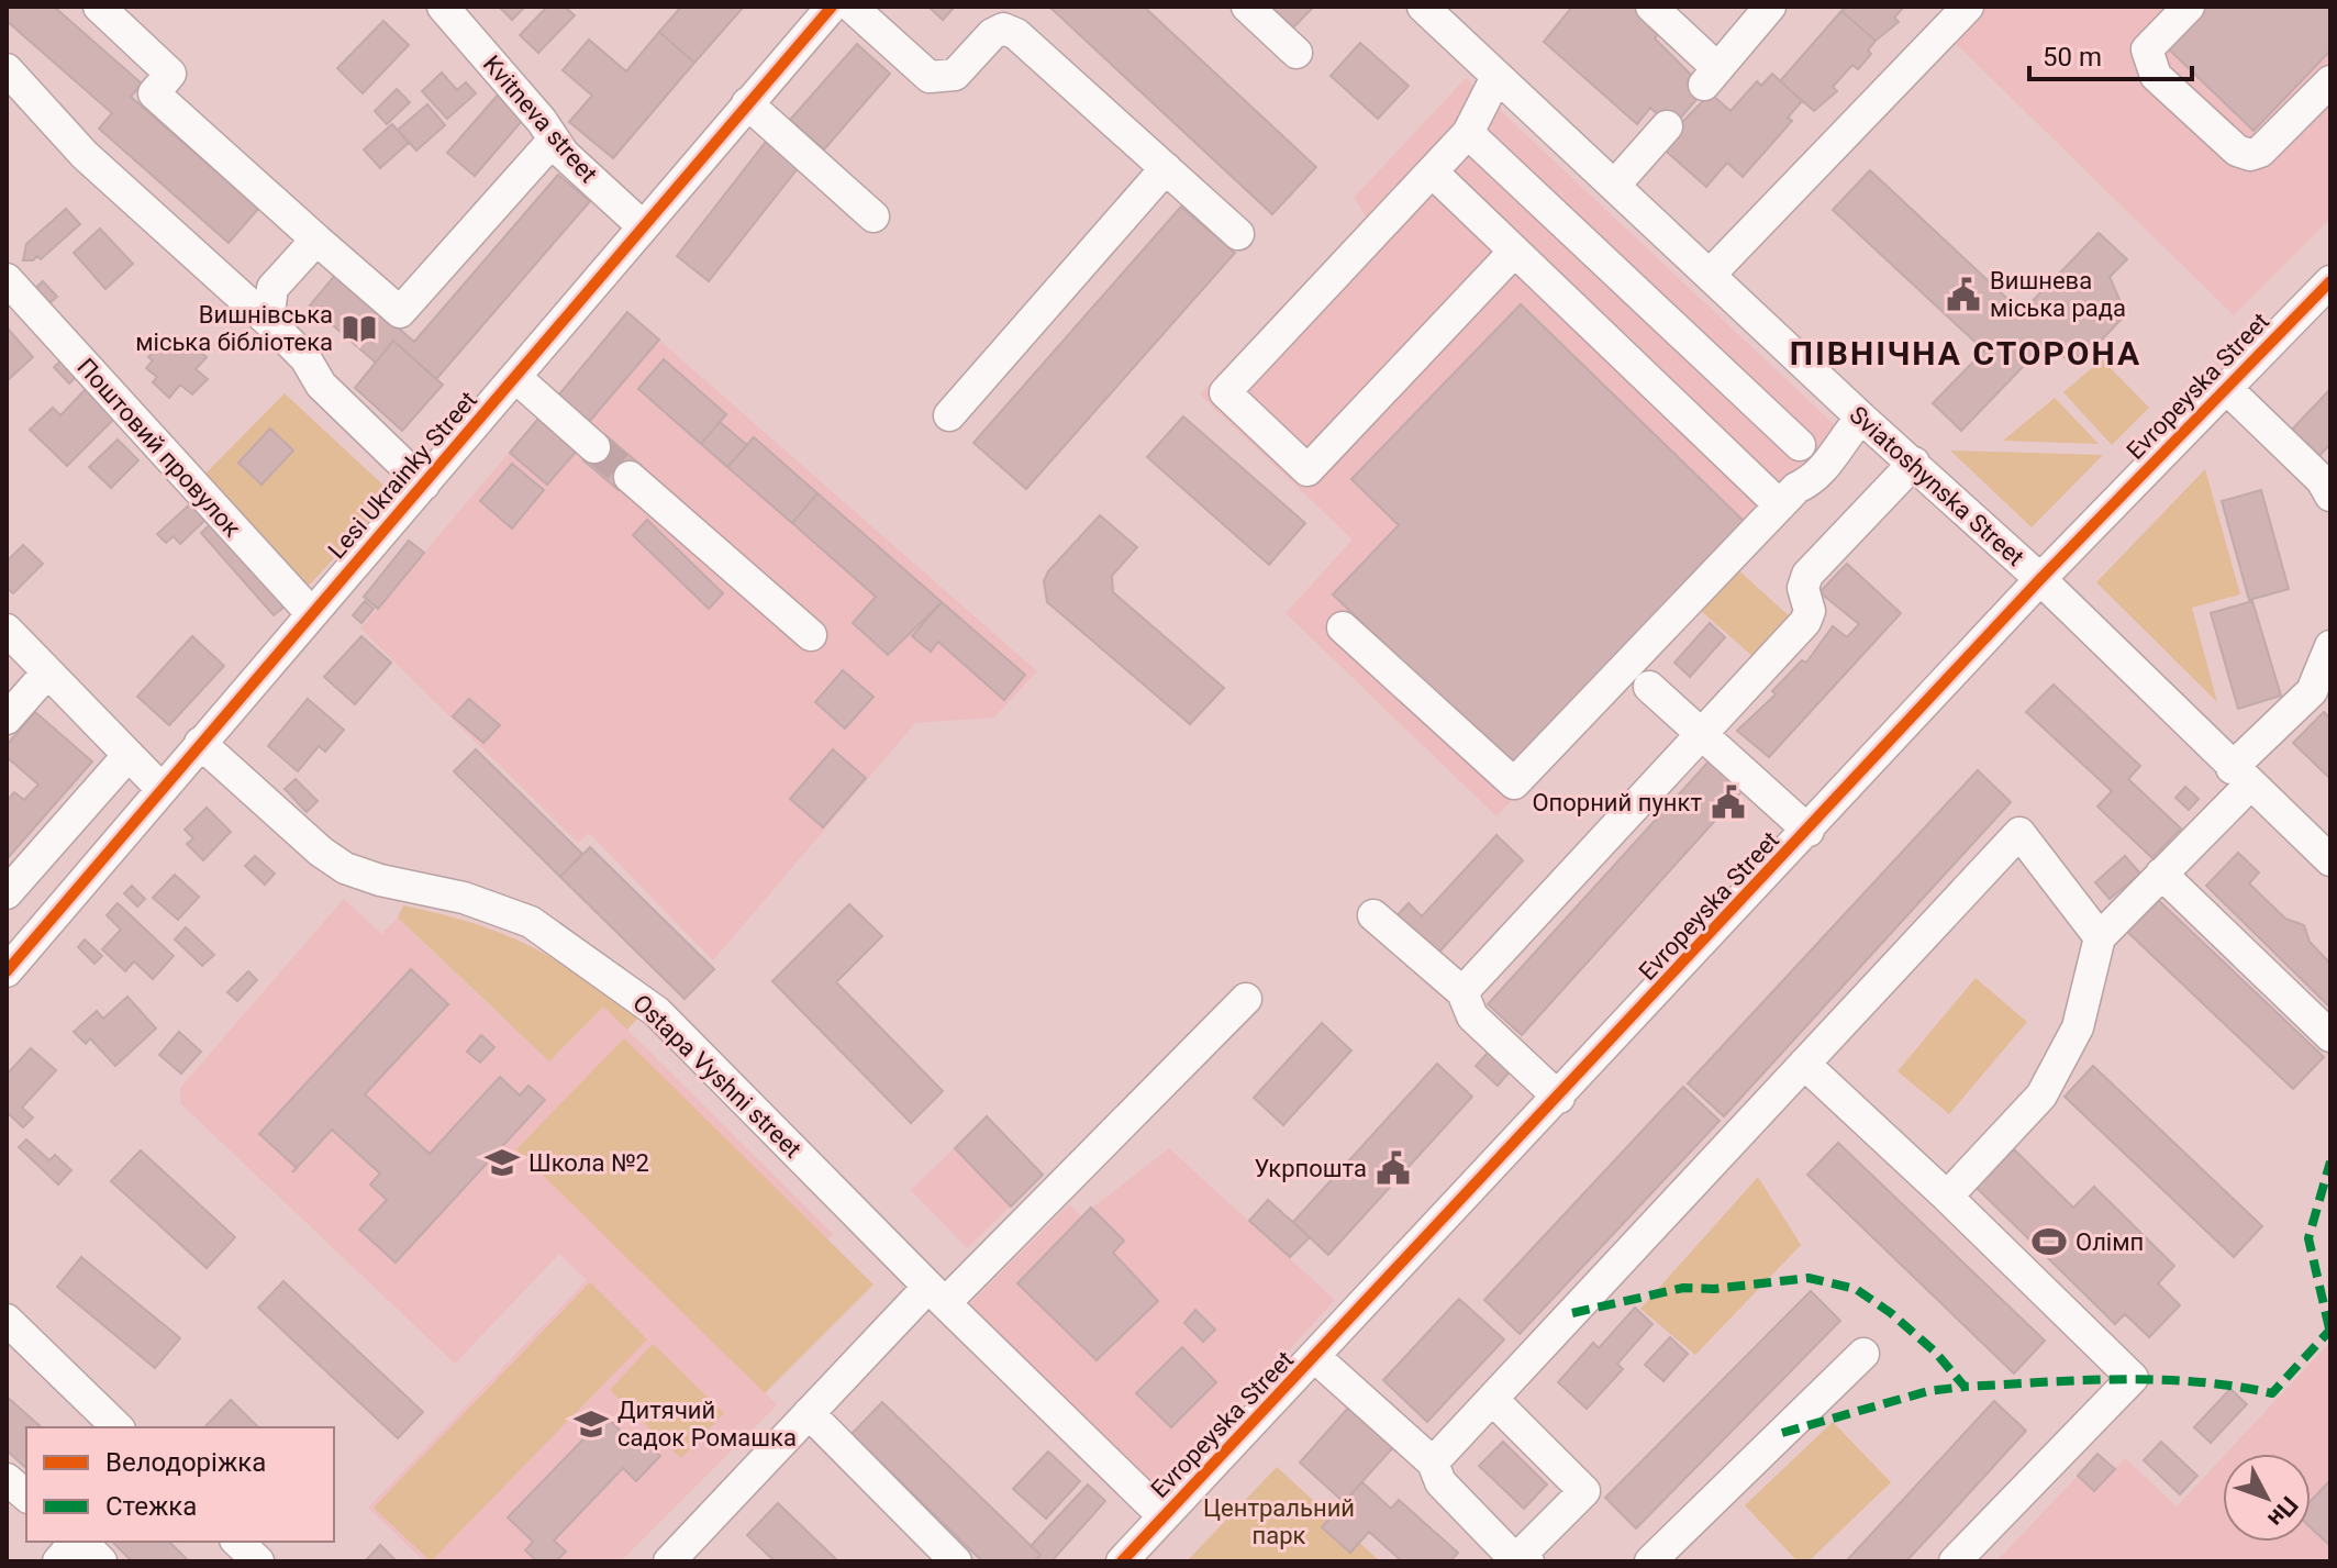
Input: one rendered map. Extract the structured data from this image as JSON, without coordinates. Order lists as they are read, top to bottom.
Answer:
{
  "streets": {
    "street": [
      "Kvitneva street",
      "Evropeyska Street",
      "Поштовий провулок",
      "Lesi Ukrainky Street",
      "Sviatoshynska Street",
      "Ostapa Vyshni street"
    ]
  },
  "crossings": [
    ["Kvitneva street", "Lesi Ukrainky Street"],
    ["Evropeyska Street", "Sviatoshynska Street"],
    ["Evropeyska Street", "Ostapa Vyshni street"],
    ["Поштовий провулок", "Lesi Ukrainky Street"],
    ["Lesi Ukrainky Street", "Ostapa Vyshni street"]
  ],
  "districts": ["ПІВНІЧНА СТОРОНА"],
  "parks": ["Центральний парк"],
  "places": {
    "public building": ["Вишнева міська рада", "Опорний пункт", "Укрпошта"],
    "library": ["Вишнівська міська бібліотека"],
    "school or university": ["Школа №2", "Дитячий садок Ромашка"],
    "sports": ["Олімп"]
  },
  "legend": ["Велодоріжка", "Стежка"],
  "scale_bar": "50 m",
  "north": "bottom right"
}
